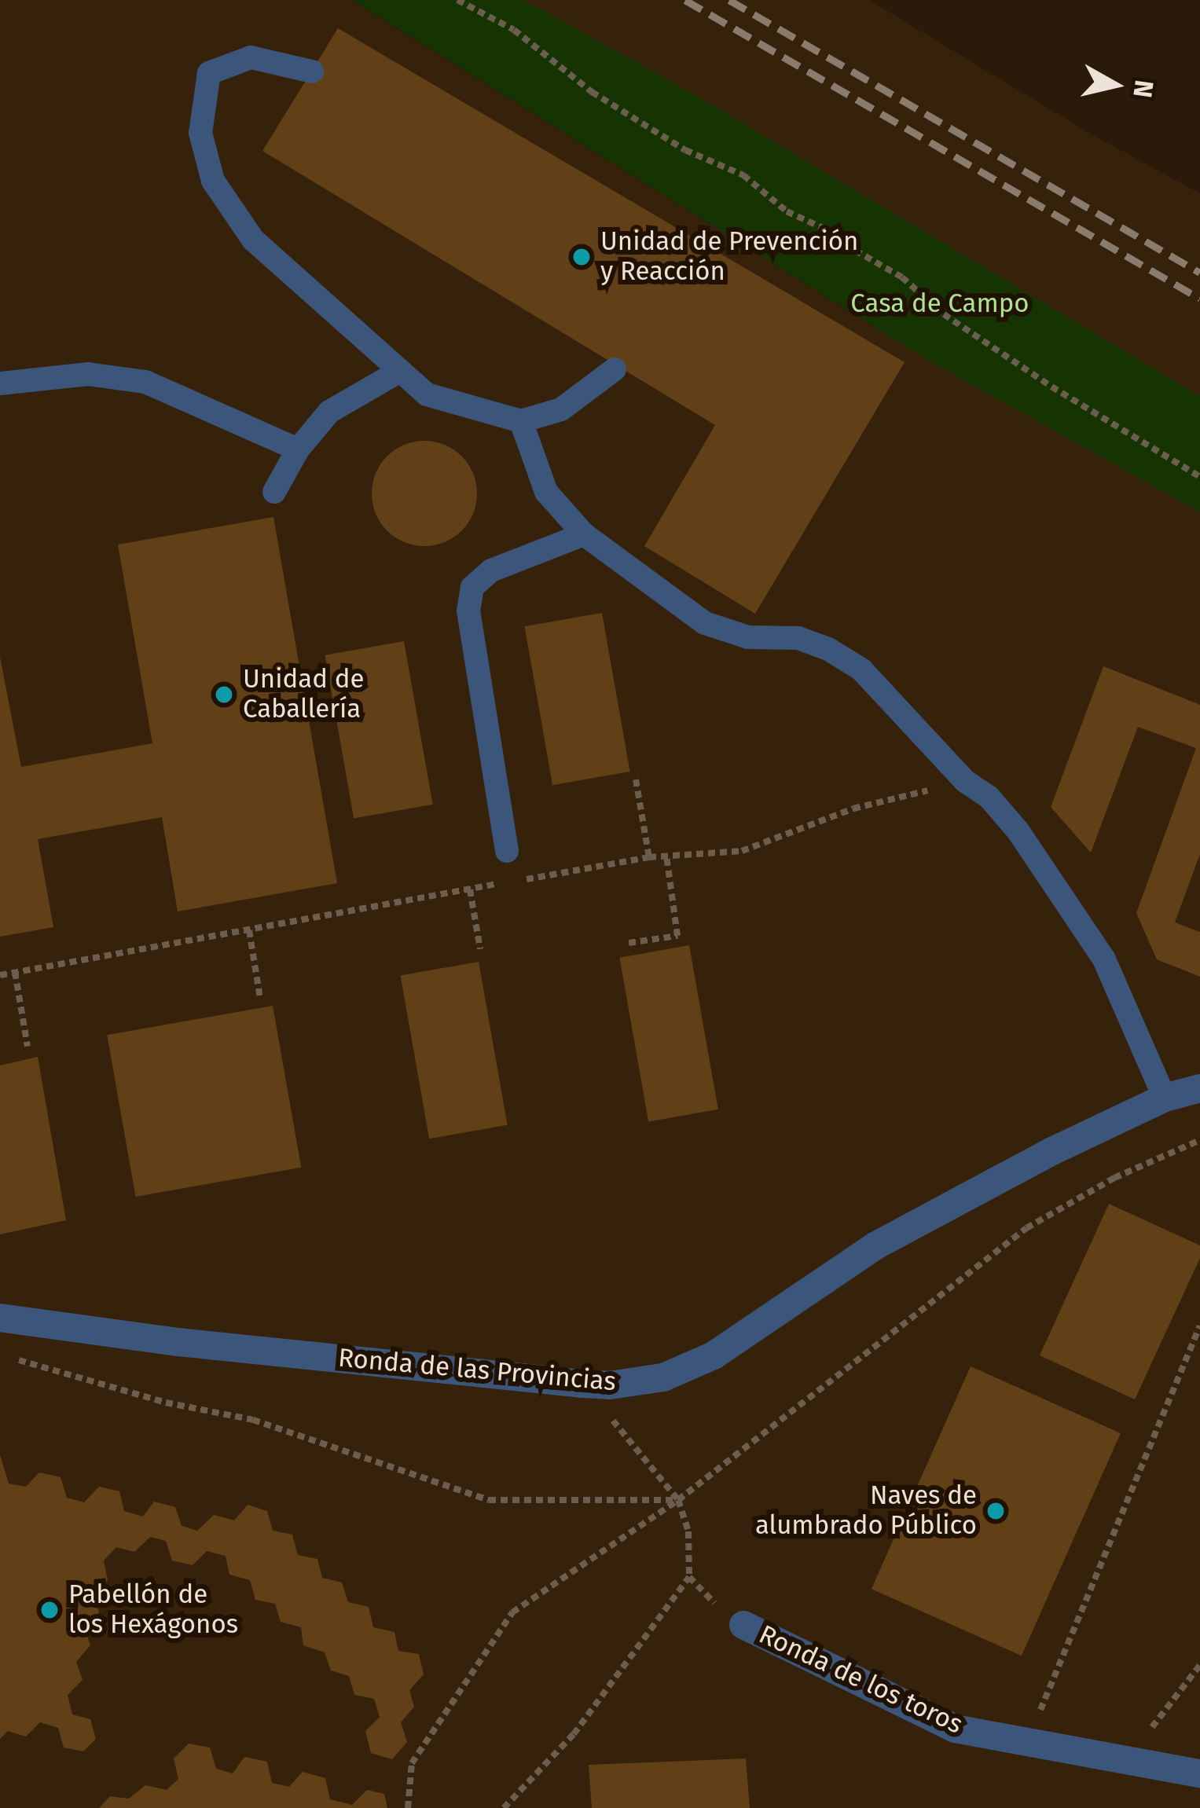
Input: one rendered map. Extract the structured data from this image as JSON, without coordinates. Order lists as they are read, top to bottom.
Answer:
{
  "streets": {
    "street": ["Ronda de las Provincias", "Ronda de los toros"]
  },
  "parks": ["Casa de Campo"],
  "places": [
    "Unidad de Prevención y Reacción",
    "Unidad de Caballería",
    "Naves de alumbrado Público",
    "Pabellón de los Hexágonos"
  ],
  "north": "right"
}
